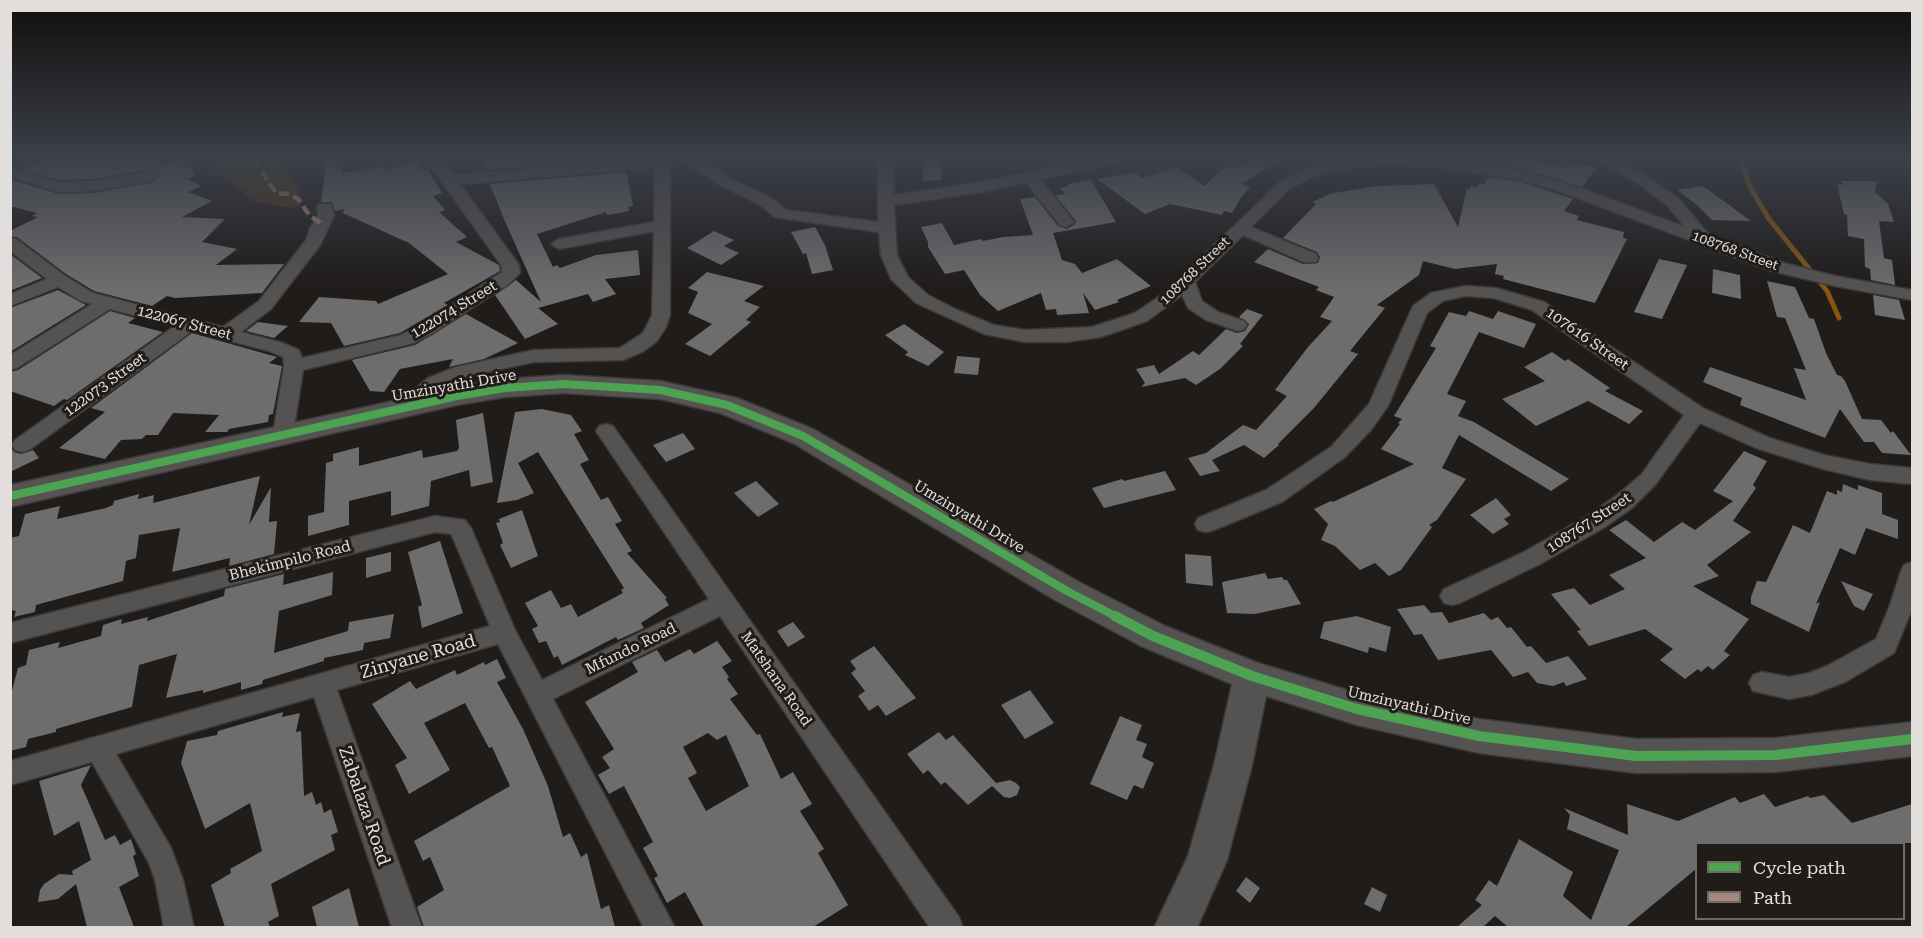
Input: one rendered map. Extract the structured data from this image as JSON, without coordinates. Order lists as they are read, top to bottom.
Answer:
{
  "streets": {
    "street": [
      "108768 Street",
      "122074 Street",
      "122067 Street",
      "107616 Street",
      "122073 Street",
      "Umzinyathi Drive",
      "108767 Street",
      "Bhekimpilo Road",
      "Mfundo Road",
      "Zinyane Road",
      "Matshana Road",
      "Zabalaza Road"
    ]
  },
  "crossings": [
    ["122074 Street", "122067 Street"],
    ["122067 Street", "122073 Street"],
    ["107616 Street", "108767 Street"],
    ["Bhekimpilo Road", "Zinyane Road"],
    ["Mfundo Road", "Matshana Road"],
    ["Zinyane Road", "Zabalaza Road"]
  ],
  "legend": ["Cycle path", "Path"]
}
